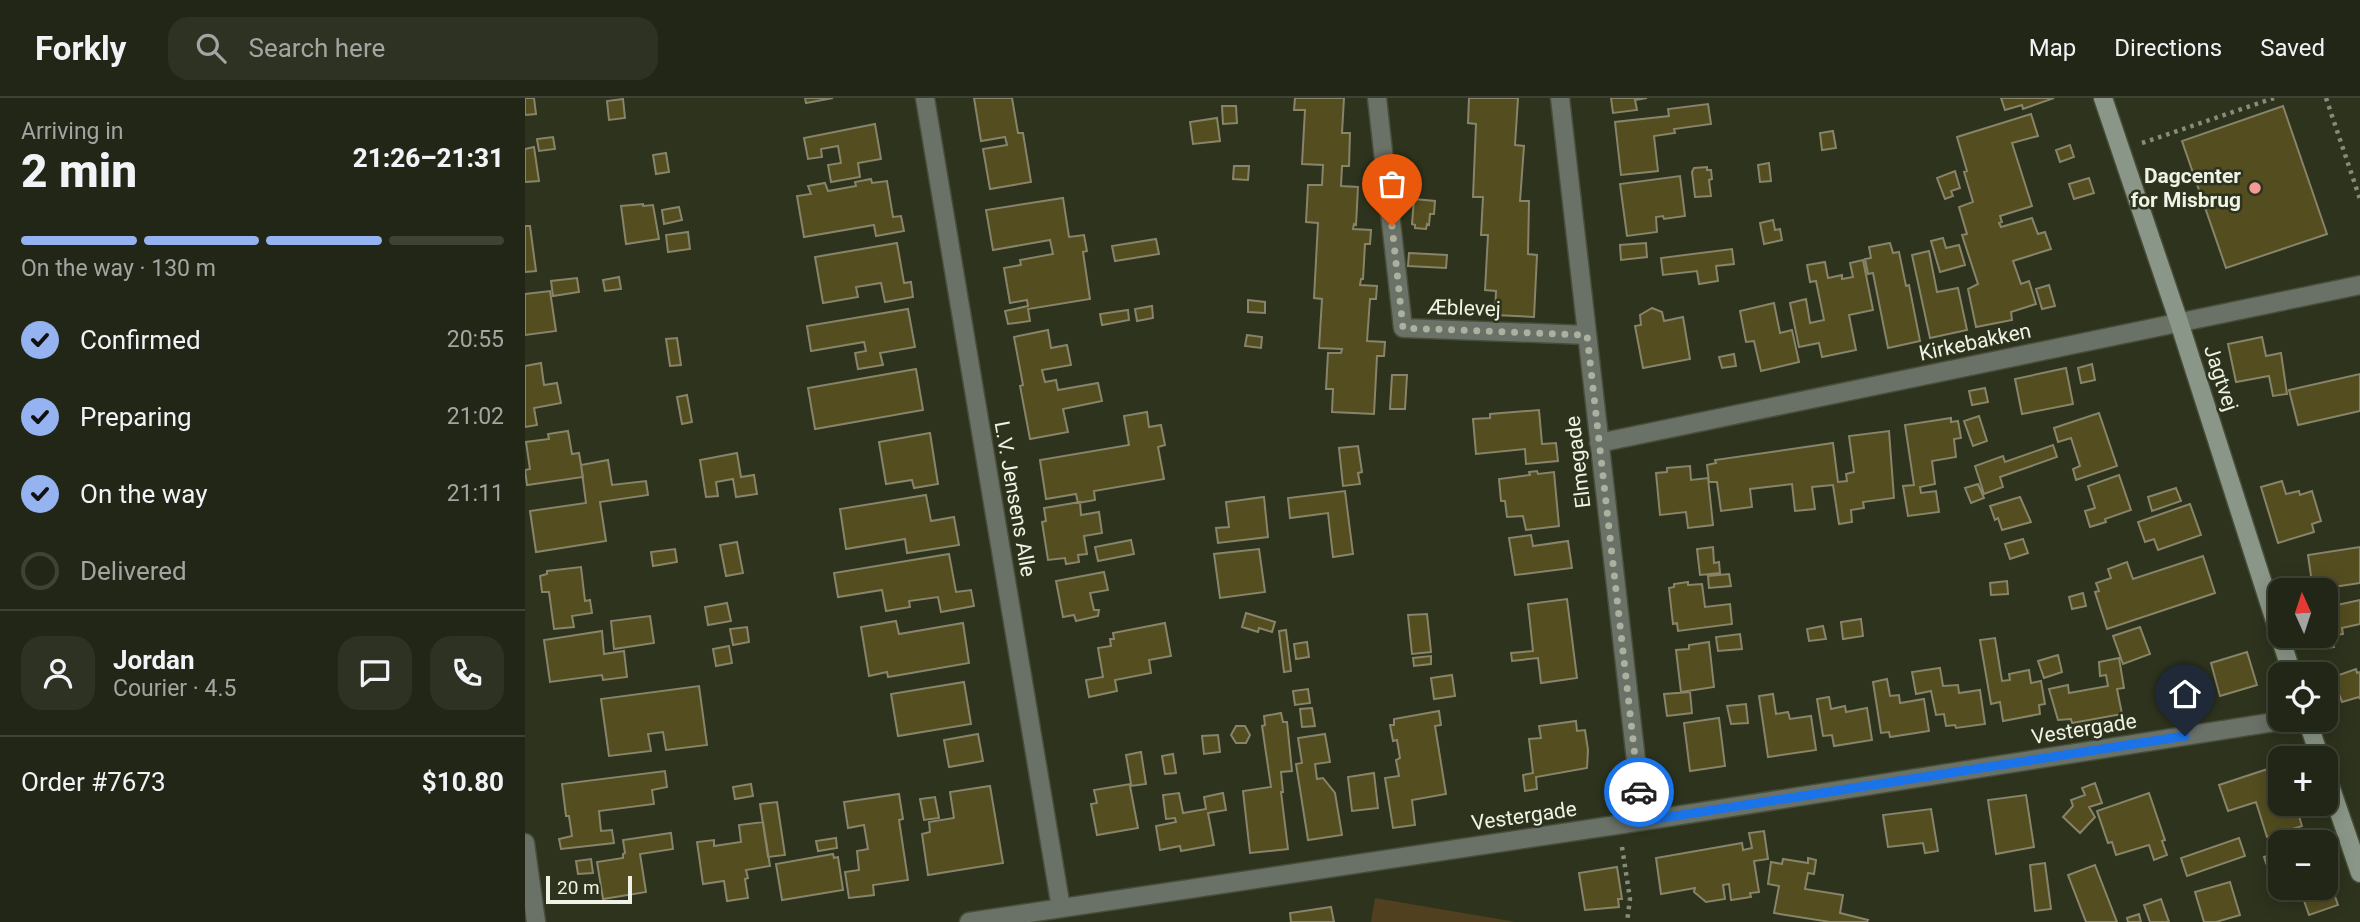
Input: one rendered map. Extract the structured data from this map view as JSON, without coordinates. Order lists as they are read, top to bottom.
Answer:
{
  "streets": {
    "street": [
      "Æblevej",
      "Kirkebakken",
      "Jagtvej",
      "Elmegade",
      "L.V. Jensens Alle",
      "Vestergade"
    ]
  },
  "crossings": [
    ["Æblevej", "Elmegade"],
    ["Kirkebakken", "Jagtvej"],
    ["Kirkebakken", "Elmegade"],
    ["Elmegade", "Vestergade"],
    ["L.V. Jensens Alle", "Vestergade"]
  ],
  "places": ["Dagcenter for Misbrug"],
  "scale_bar": "20 m",
  "north": "top",
  "page": {
    "header": "Forkly",
    "search": "Search here",
    "nav": ["Map", "Directions", "Saved"],
    "heading": ["2 min", "Arriving in", "21:26–21:31"],
    "panel": [
      "Jordan",
      "Courier · 4.5",
      "Order #7673",
      "$10.80"
    ],
    "bar": "On the way · 130 m",
    "list": [
      ["Confirmed", "20:55"],
      ["Preparing", "21:02"],
      ["On the way", "21:11"],
      "Delivered"
    ],
    "map_buttons": ["+", "−"],
    "scale": "20 m"
  }
}
